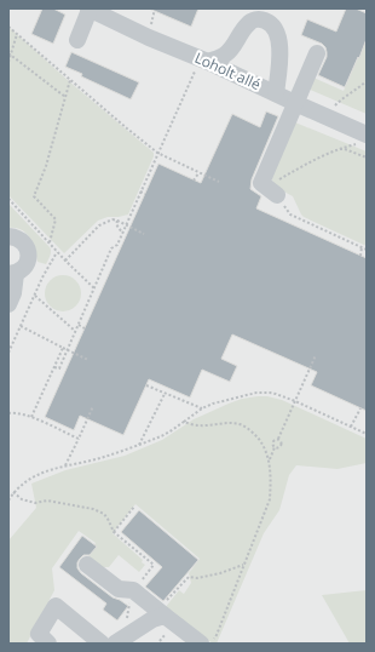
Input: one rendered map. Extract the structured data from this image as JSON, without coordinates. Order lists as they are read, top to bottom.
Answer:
{
  "streets": {
    "street": ["Loholt allé"]
  }
}
